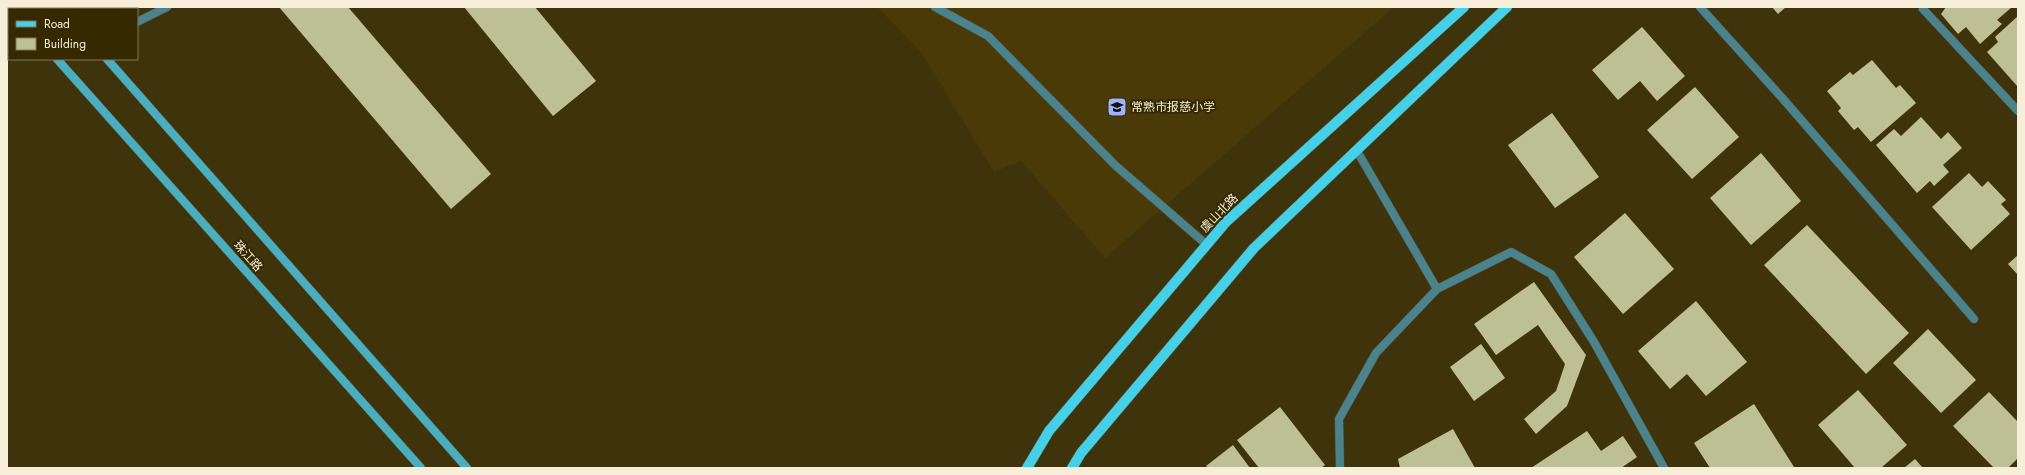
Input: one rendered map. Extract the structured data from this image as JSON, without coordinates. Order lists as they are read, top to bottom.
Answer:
{
  "streets": {
    "main road": ["虞山北路", "珠江路"]
  },
  "places": {
    "school or university": ["常熟市报慈小学"]
  },
  "legend": ["Road", "Building"]
}
